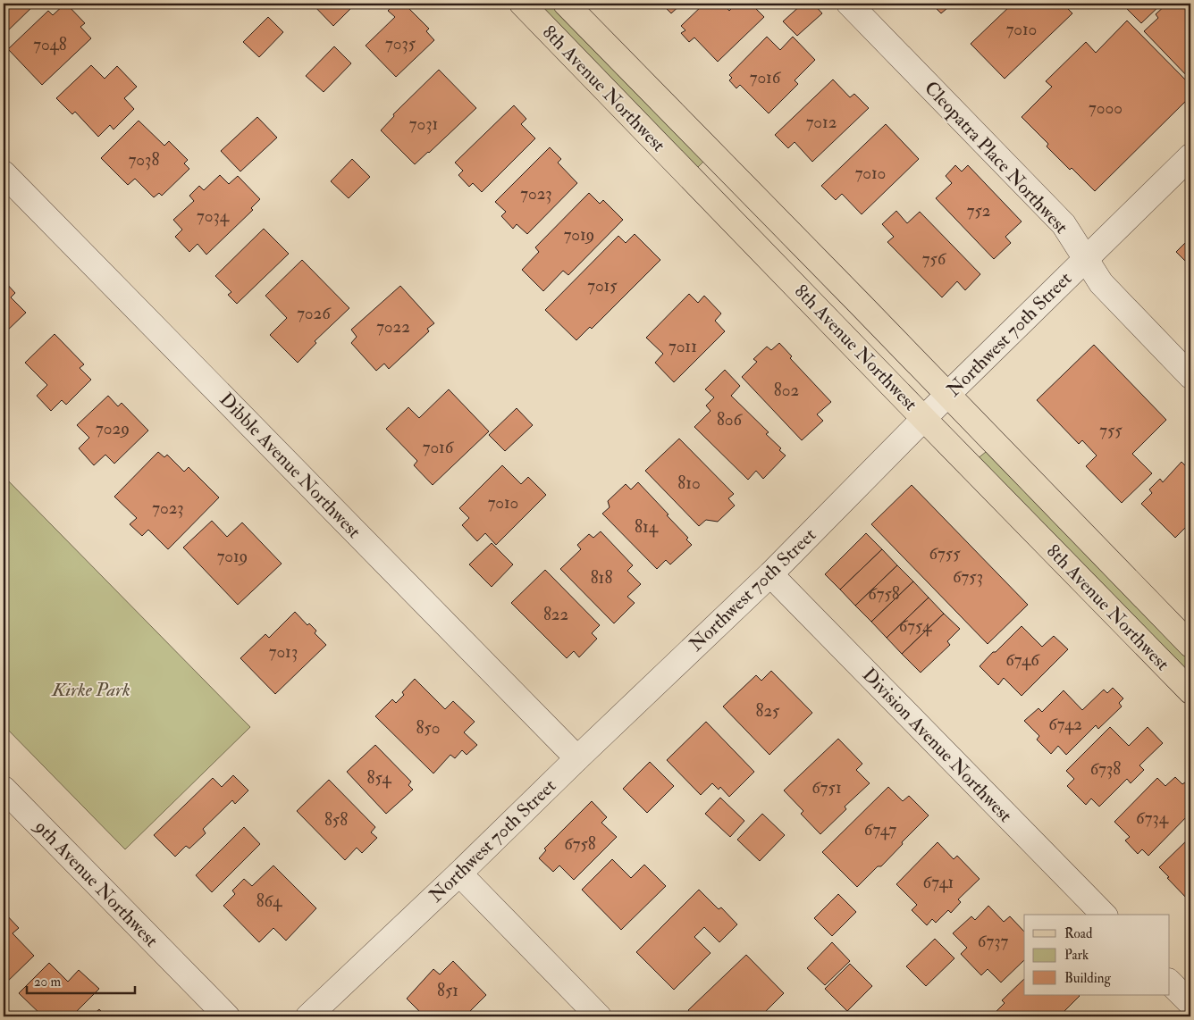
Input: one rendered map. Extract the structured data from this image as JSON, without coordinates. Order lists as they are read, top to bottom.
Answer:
{
  "streets": {
    "main road": ["8th Avenue Northwest"],
    "street": [
      "Cleopatra Place Northwest",
      "Northwest 70th Street",
      "Dibble Avenue Northwest",
      "Division Avenue Northwest",
      "9th Avenue Northwest"
    ]
  },
  "crossings": [
    ["8th Avenue Northwest", "Northwest 70th Street"],
    ["Cleopatra Place Northwest", "Northwest 70th Street"],
    ["Northwest 70th Street", "Dibble Avenue Northwest"],
    ["Northwest 70th Street", "Division Avenue Northwest"]
  ],
  "parks": ["Kirke Park"],
  "house_numbers": [
    "7010",
    "7035",
    "7048",
    "7016",
    "7000",
    "7012",
    "7031",
    "7038",
    "7010",
    "7023",
    "752",
    "7034",
    "7019",
    "756",
    "7015",
    "7026",
    "7022",
    "7011",
    "802",
    "806",
    "7029",
    "755",
    "7016",
    "810",
    "7010",
    "7023",
    "814",
    "6755",
    "7019",
    "6753",
    "818",
    "6758",
    "822",
    "6754",
    "7013",
    "6746",
    "825",
    "6742",
    "850",
    "6738",
    "854",
    "6751",
    "6734",
    "858",
    "6747",
    "6758",
    "6741",
    "864",
    "6737",
    "851"
  ],
  "legend": ["Road", "Park", "Building"],
  "scale_bar": "20 m"
}
